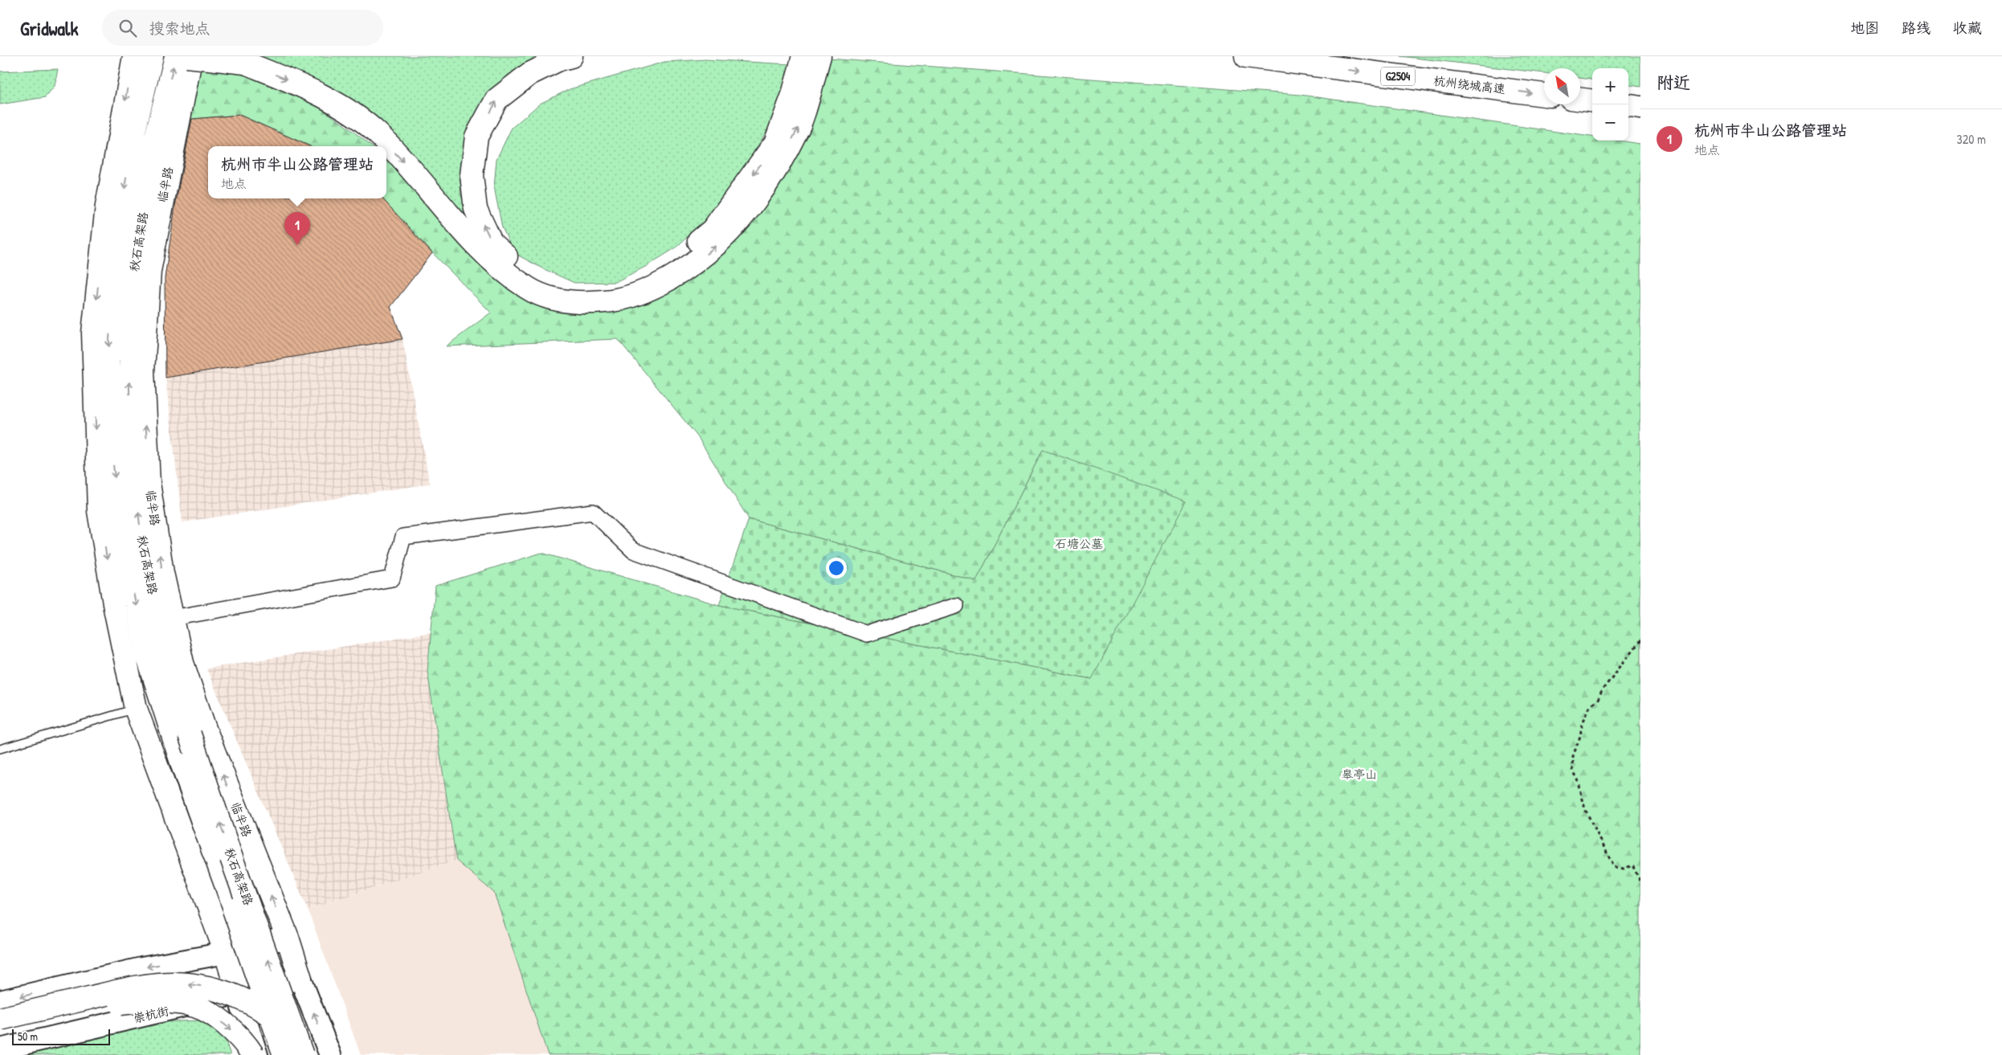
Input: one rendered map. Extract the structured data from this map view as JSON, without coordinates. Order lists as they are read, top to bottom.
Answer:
{
  "streets": {
    "main road": [
      "G2504",
      "杭州绕城高速",
      "临半路",
      "秋石高架路",
      "崇杭街"
    ]
  },
  "crossings": [
    ["临半路", "崇杭街"]
  ],
  "one_way": ["杭州绕城高速"],
  "parks": ["石塘公墓", "皋亭山"],
  "scale_bar": "50 m",
  "north": "top left",
  "page": {
    "header": "Gridwalk",
    "search": "搜索地点",
    "nav": ["地图", "路线", "收藏"],
    "heading": "附近",
    "map_buttons": ["+", "−"],
    "list": [
      {
        "mark": "1",
        "name": "杭州市半山公路管理站",
        "note": "地点",
        "value": "320 m"
      }
    ],
    "popup": ["杭州市半山公路管理站", "地点"],
    "pins": "1",
    "scale": "50 m"
  }
}
